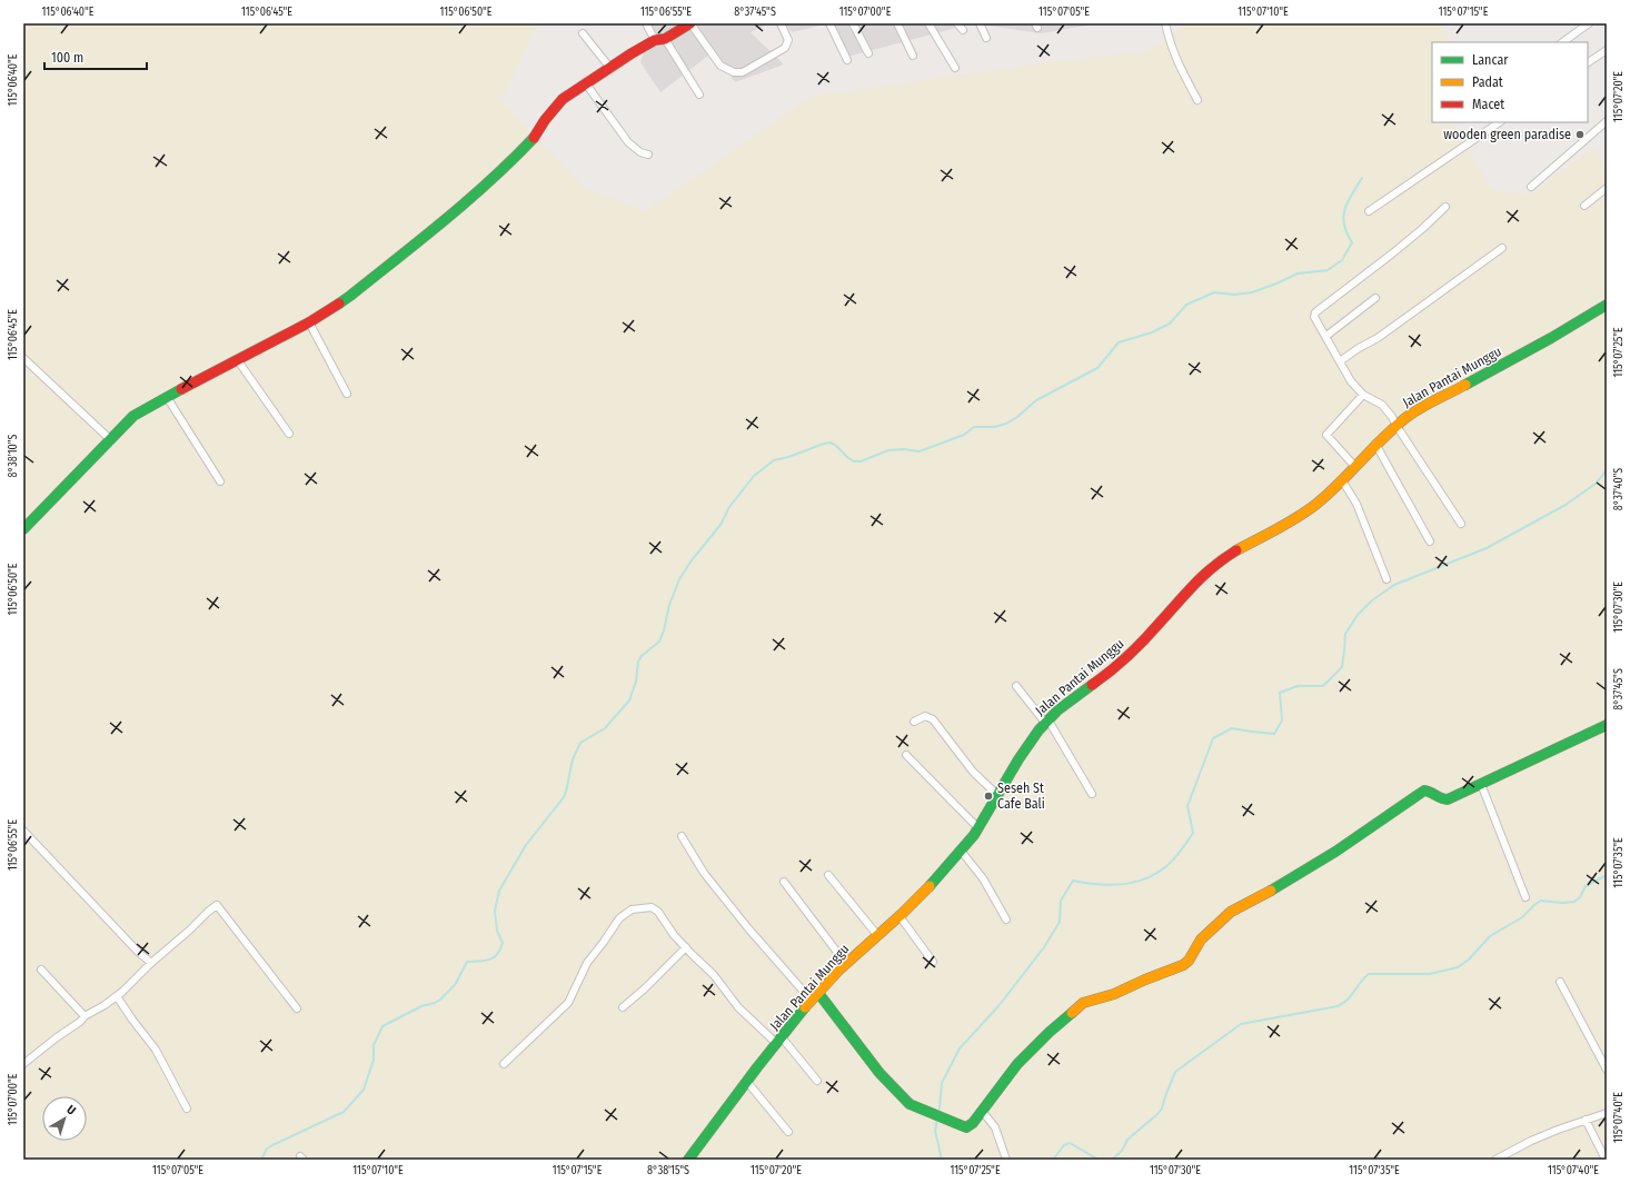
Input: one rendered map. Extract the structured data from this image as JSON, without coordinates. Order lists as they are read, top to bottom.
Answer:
{
  "streets": {
    "street": ["Jalan Pantai Munggu"]
  },
  "places": ["wooden green paradise", "Seseh St Cafe Bali"],
  "legend": ["Lancar", "Padat", "Macet"],
  "scale_bar": "100 m",
  "north": "top right",
  "coordinates": [
    "115°06'40\"E",
    "115°06'45\"E",
    "115°06'50\"E",
    "115°06'55\"E",
    "8°37'45\"S",
    "115°07'00\"E",
    "115°07'05\"E",
    "115°07'10\"E",
    "115°07'15\"E",
    "115°07'20\"E",
    "115°07'25\"E",
    "8°38'10\"S",
    "8°37'40\"S",
    "115°07'30\"E",
    "115°07'35\"E",
    "115°07'40\"E",
    "8°38'15\"S"
  ]
}
